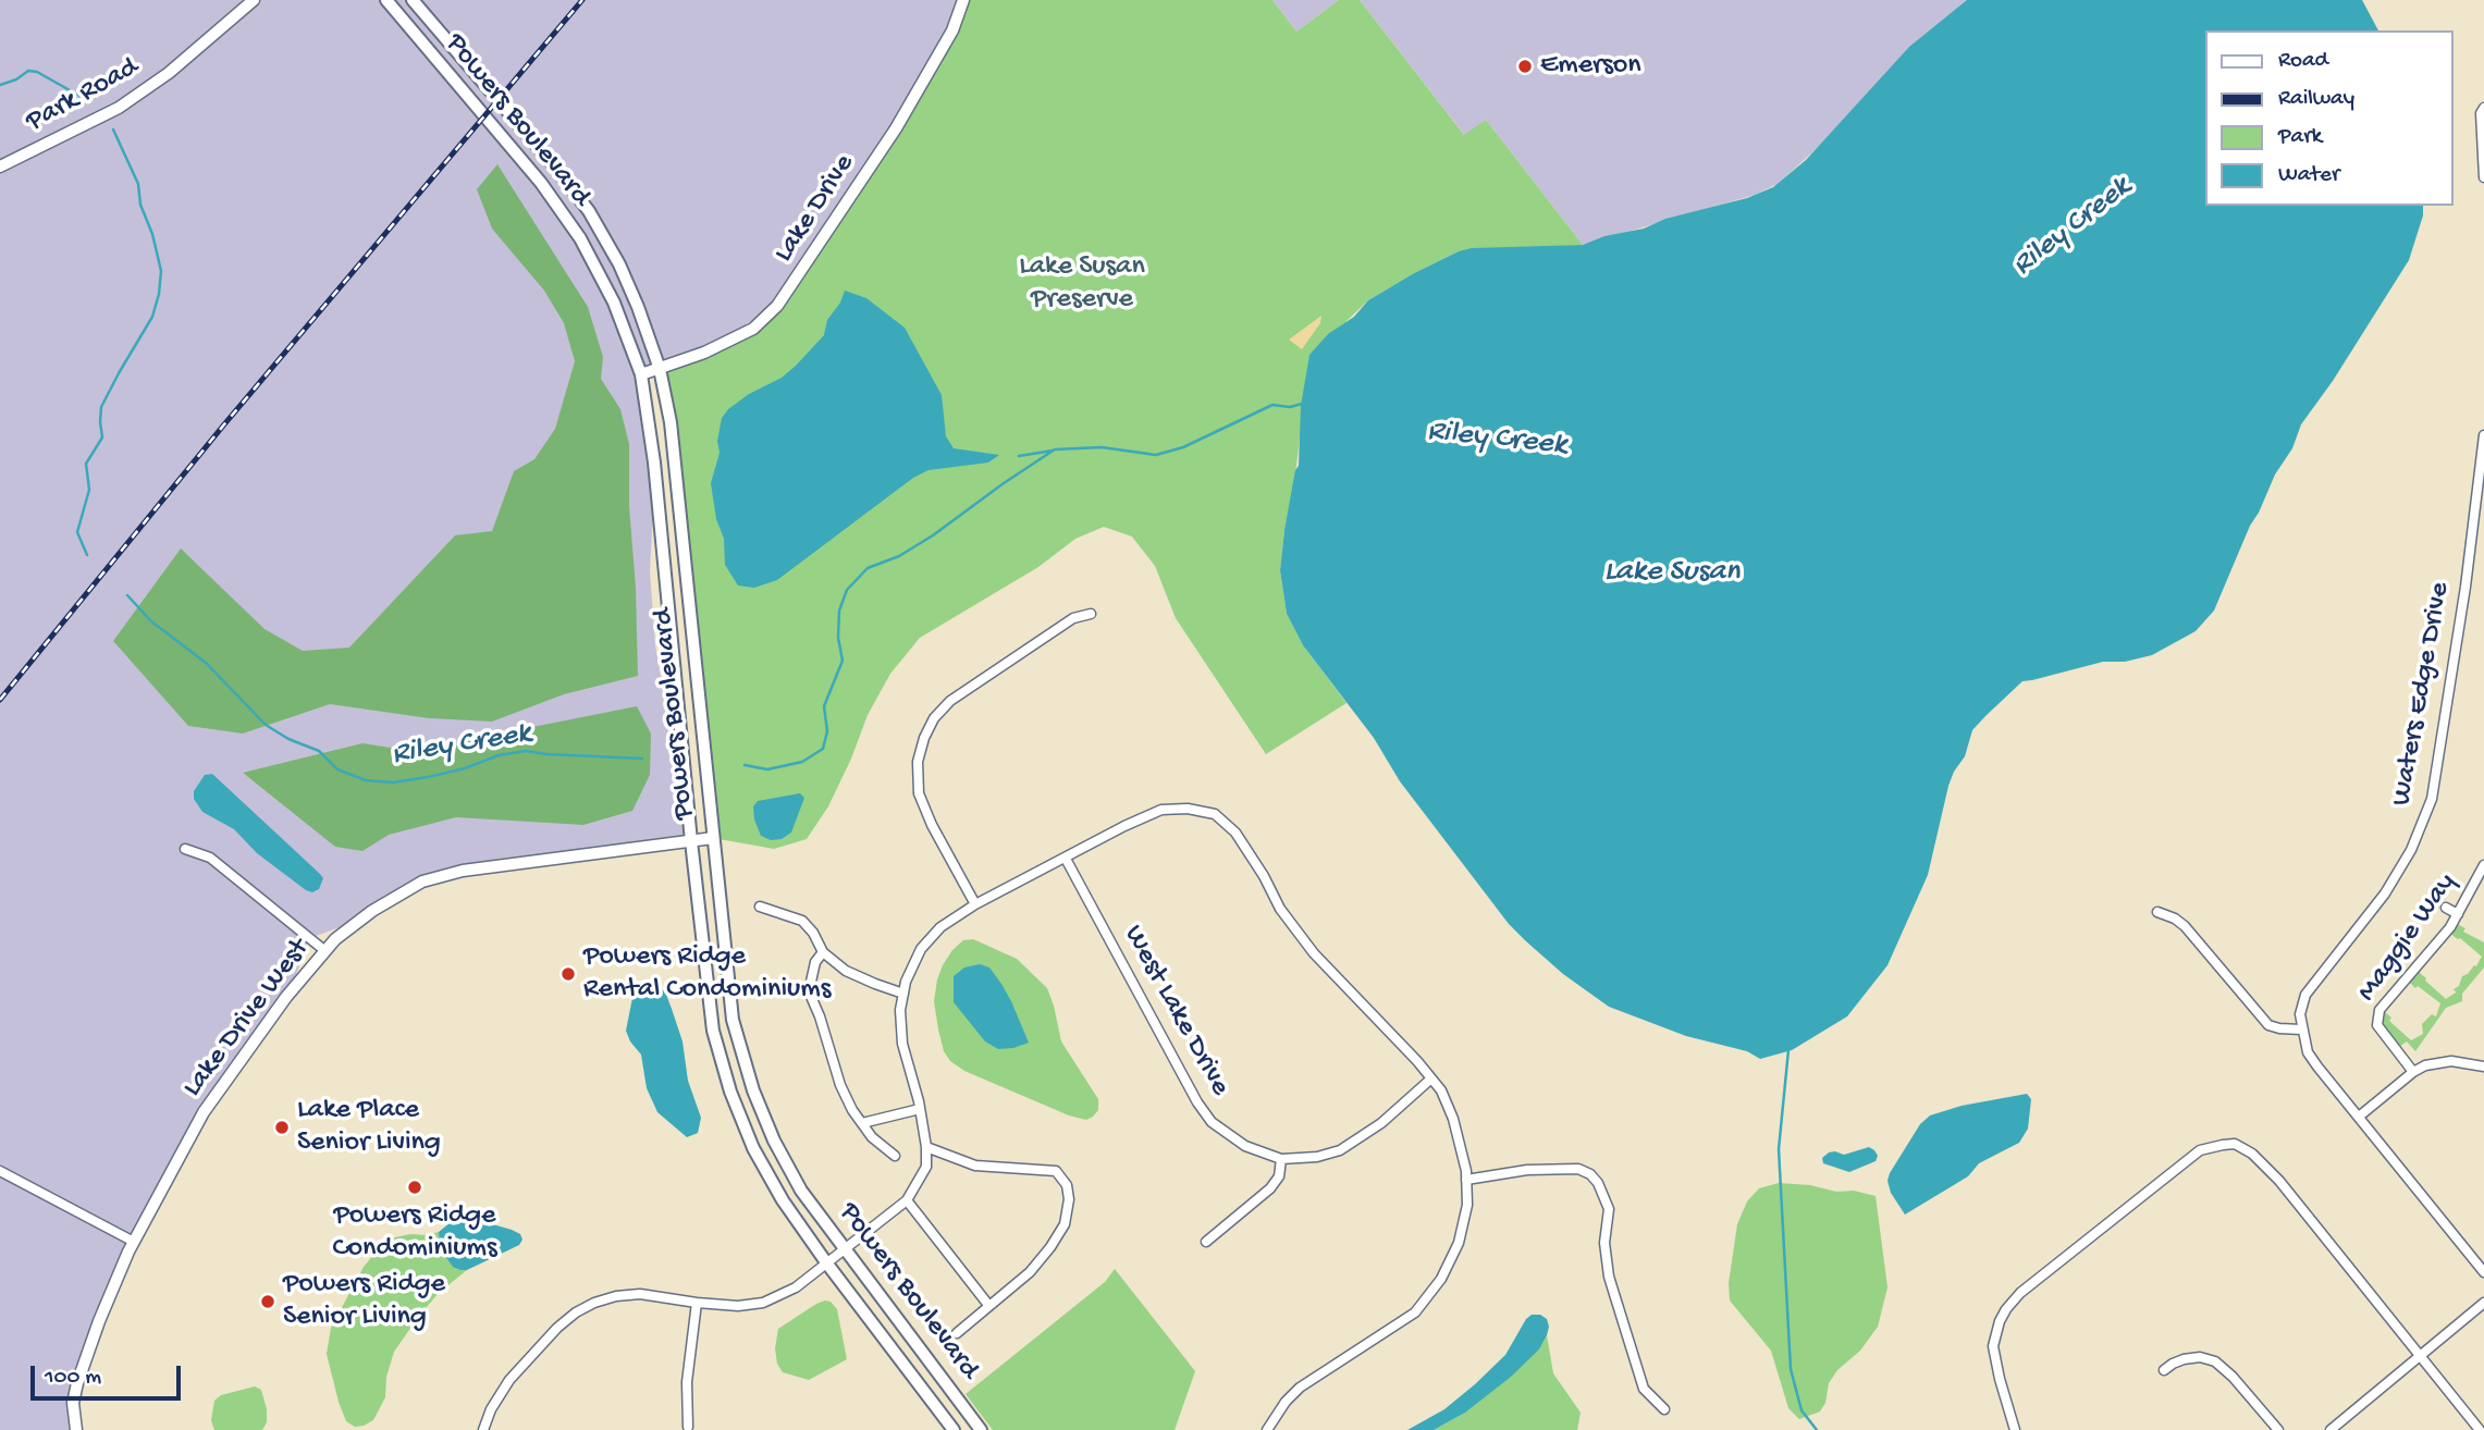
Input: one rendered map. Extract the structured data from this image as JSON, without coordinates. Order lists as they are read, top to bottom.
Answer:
{
  "streets": {
    "main road": ["Powers Boulevard"],
    "street": [
      "Park Road",
      "Lake Drive",
      "Waters Edge Drive",
      "Maggie Way",
      "West Lake Drive",
      "Lake Drive West"
    ]
  },
  "crossings": [
    ["Powers Boulevard", "Lake Drive"],
    ["Powers Boulevard", "Lake Drive West"]
  ],
  "water": ["Riley Creek", "Lake Susan"],
  "parks": ["Lake Susan Preserve"],
  "places": [
    "Emerson",
    "Powers Ridge Rental Condominiums",
    "Lake Place Senior Living",
    "Powers Ridge Condominiums",
    "Powers Ridge Senior Living"
  ],
  "legend": [
    "Road",
    "Railway",
    "Park",
    "Water"
  ],
  "scale_bar": "100 m"
}
